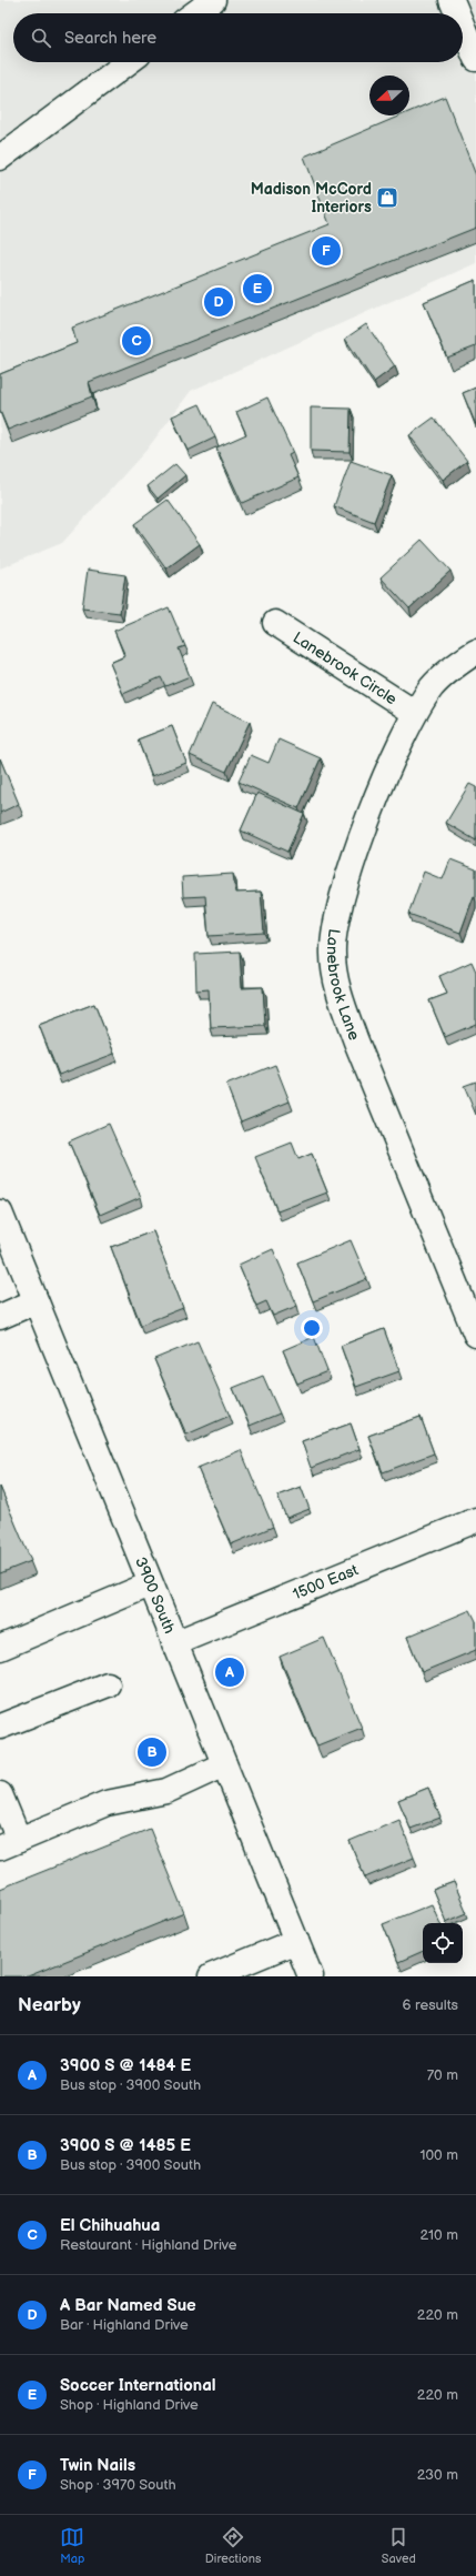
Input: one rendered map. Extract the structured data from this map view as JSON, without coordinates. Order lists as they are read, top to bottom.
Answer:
{
  "streets": {
    "street": [
      "Lanebrook Circle",
      "Lanebrook Lane",
      "1500 East",
      "3900 South"
    ]
  },
  "crossings": [
    ["Lanebrook Circle", "Lanebrook Lane"],
    ["1500 East", "3900 South"]
  ],
  "places": {
    "shop": ["Madison McCord Interiors"]
  },
  "north": "left",
  "page": {
    "search": "Search here",
    "pins": [
      "F",
      "E",
      "D",
      "C",
      "A",
      "B"
    ],
    "heading": ["Nearby", "6 results"],
    "list": [
      {
        "mark": "A",
        "name": "3900 S @ 1484 E",
        "note": "Bus stop · 3900 South",
        "value": "70 m"
      },
      {
        "mark": "B",
        "name": "3900 S @ 1485 E",
        "note": "Bus stop · 3900 South",
        "value": "100 m"
      },
      {
        "mark": "C",
        "name": "El Chihuahua",
        "note": "Restaurant · Highland Drive",
        "value": "210 m"
      },
      {
        "mark": "D",
        "name": "A Bar Named Sue",
        "note": "Bar · Highland Drive",
        "value": "220 m"
      },
      {
        "mark": "E",
        "name": "Soccer International",
        "note": "Shop · Highland Drive",
        "value": "220 m"
      },
      {
        "mark": "F",
        "name": "Twin Nails",
        "note": "Shop · 3970 South",
        "value": "230 m"
      }
    ],
    "nav": ["Map", "Directions", "Saved"]
  }
}
